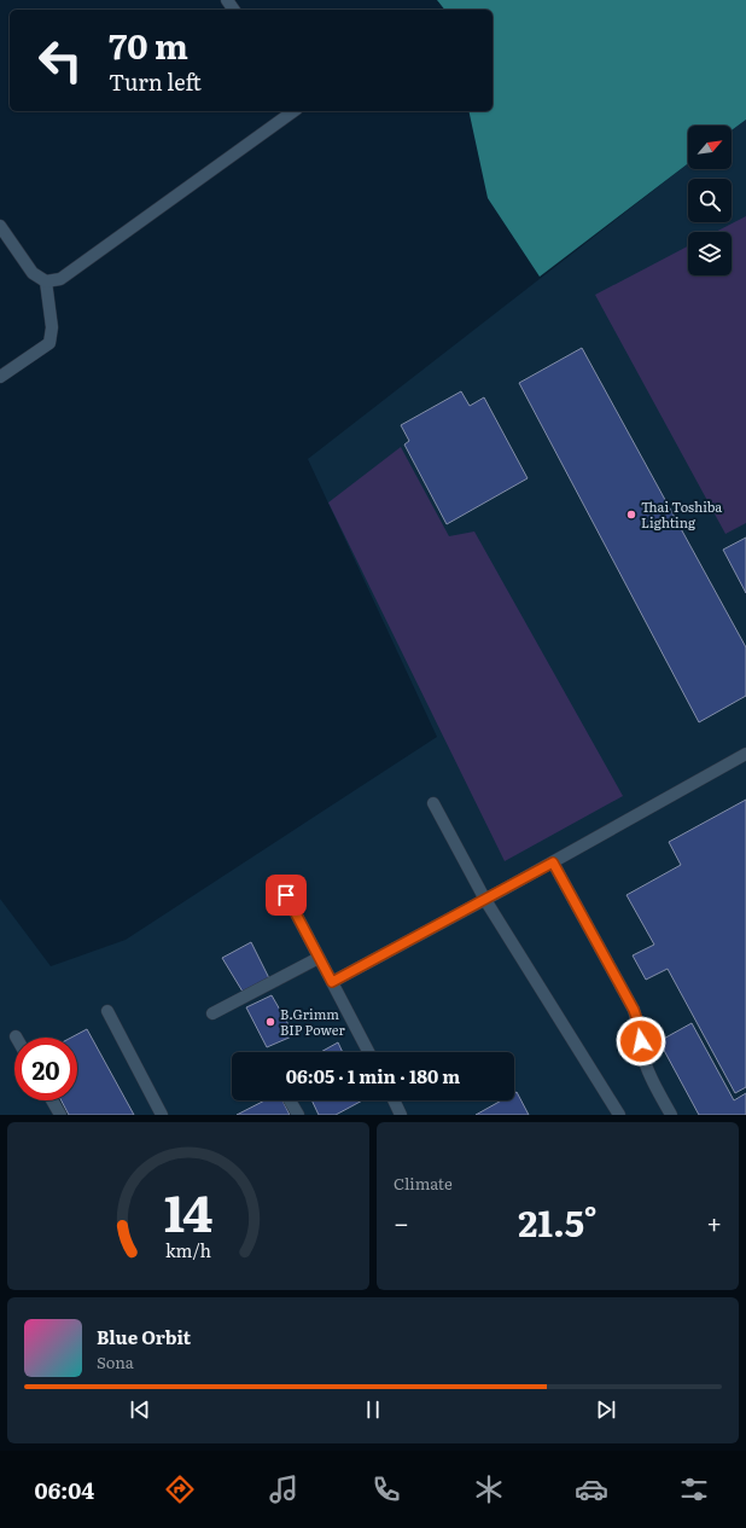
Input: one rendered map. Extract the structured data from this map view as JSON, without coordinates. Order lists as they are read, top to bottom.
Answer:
{
  "places": ["Thai Toshiba Lighting", "B.Grimm BIP Power"],
  "north": "top right",
  "page": {
    "turn": ["70 m", "Turn left"],
    "limit": "20",
    "trip": "06:05 · 1 min · 180 m",
    "tile": "Climate",
    "heat": ["−", "21.5°", "+"],
    "song": ["Blue Orbit", "Sona"],
    "tabs": "06:04",
    "gauge": ["14", "km/h"]
  }
}
